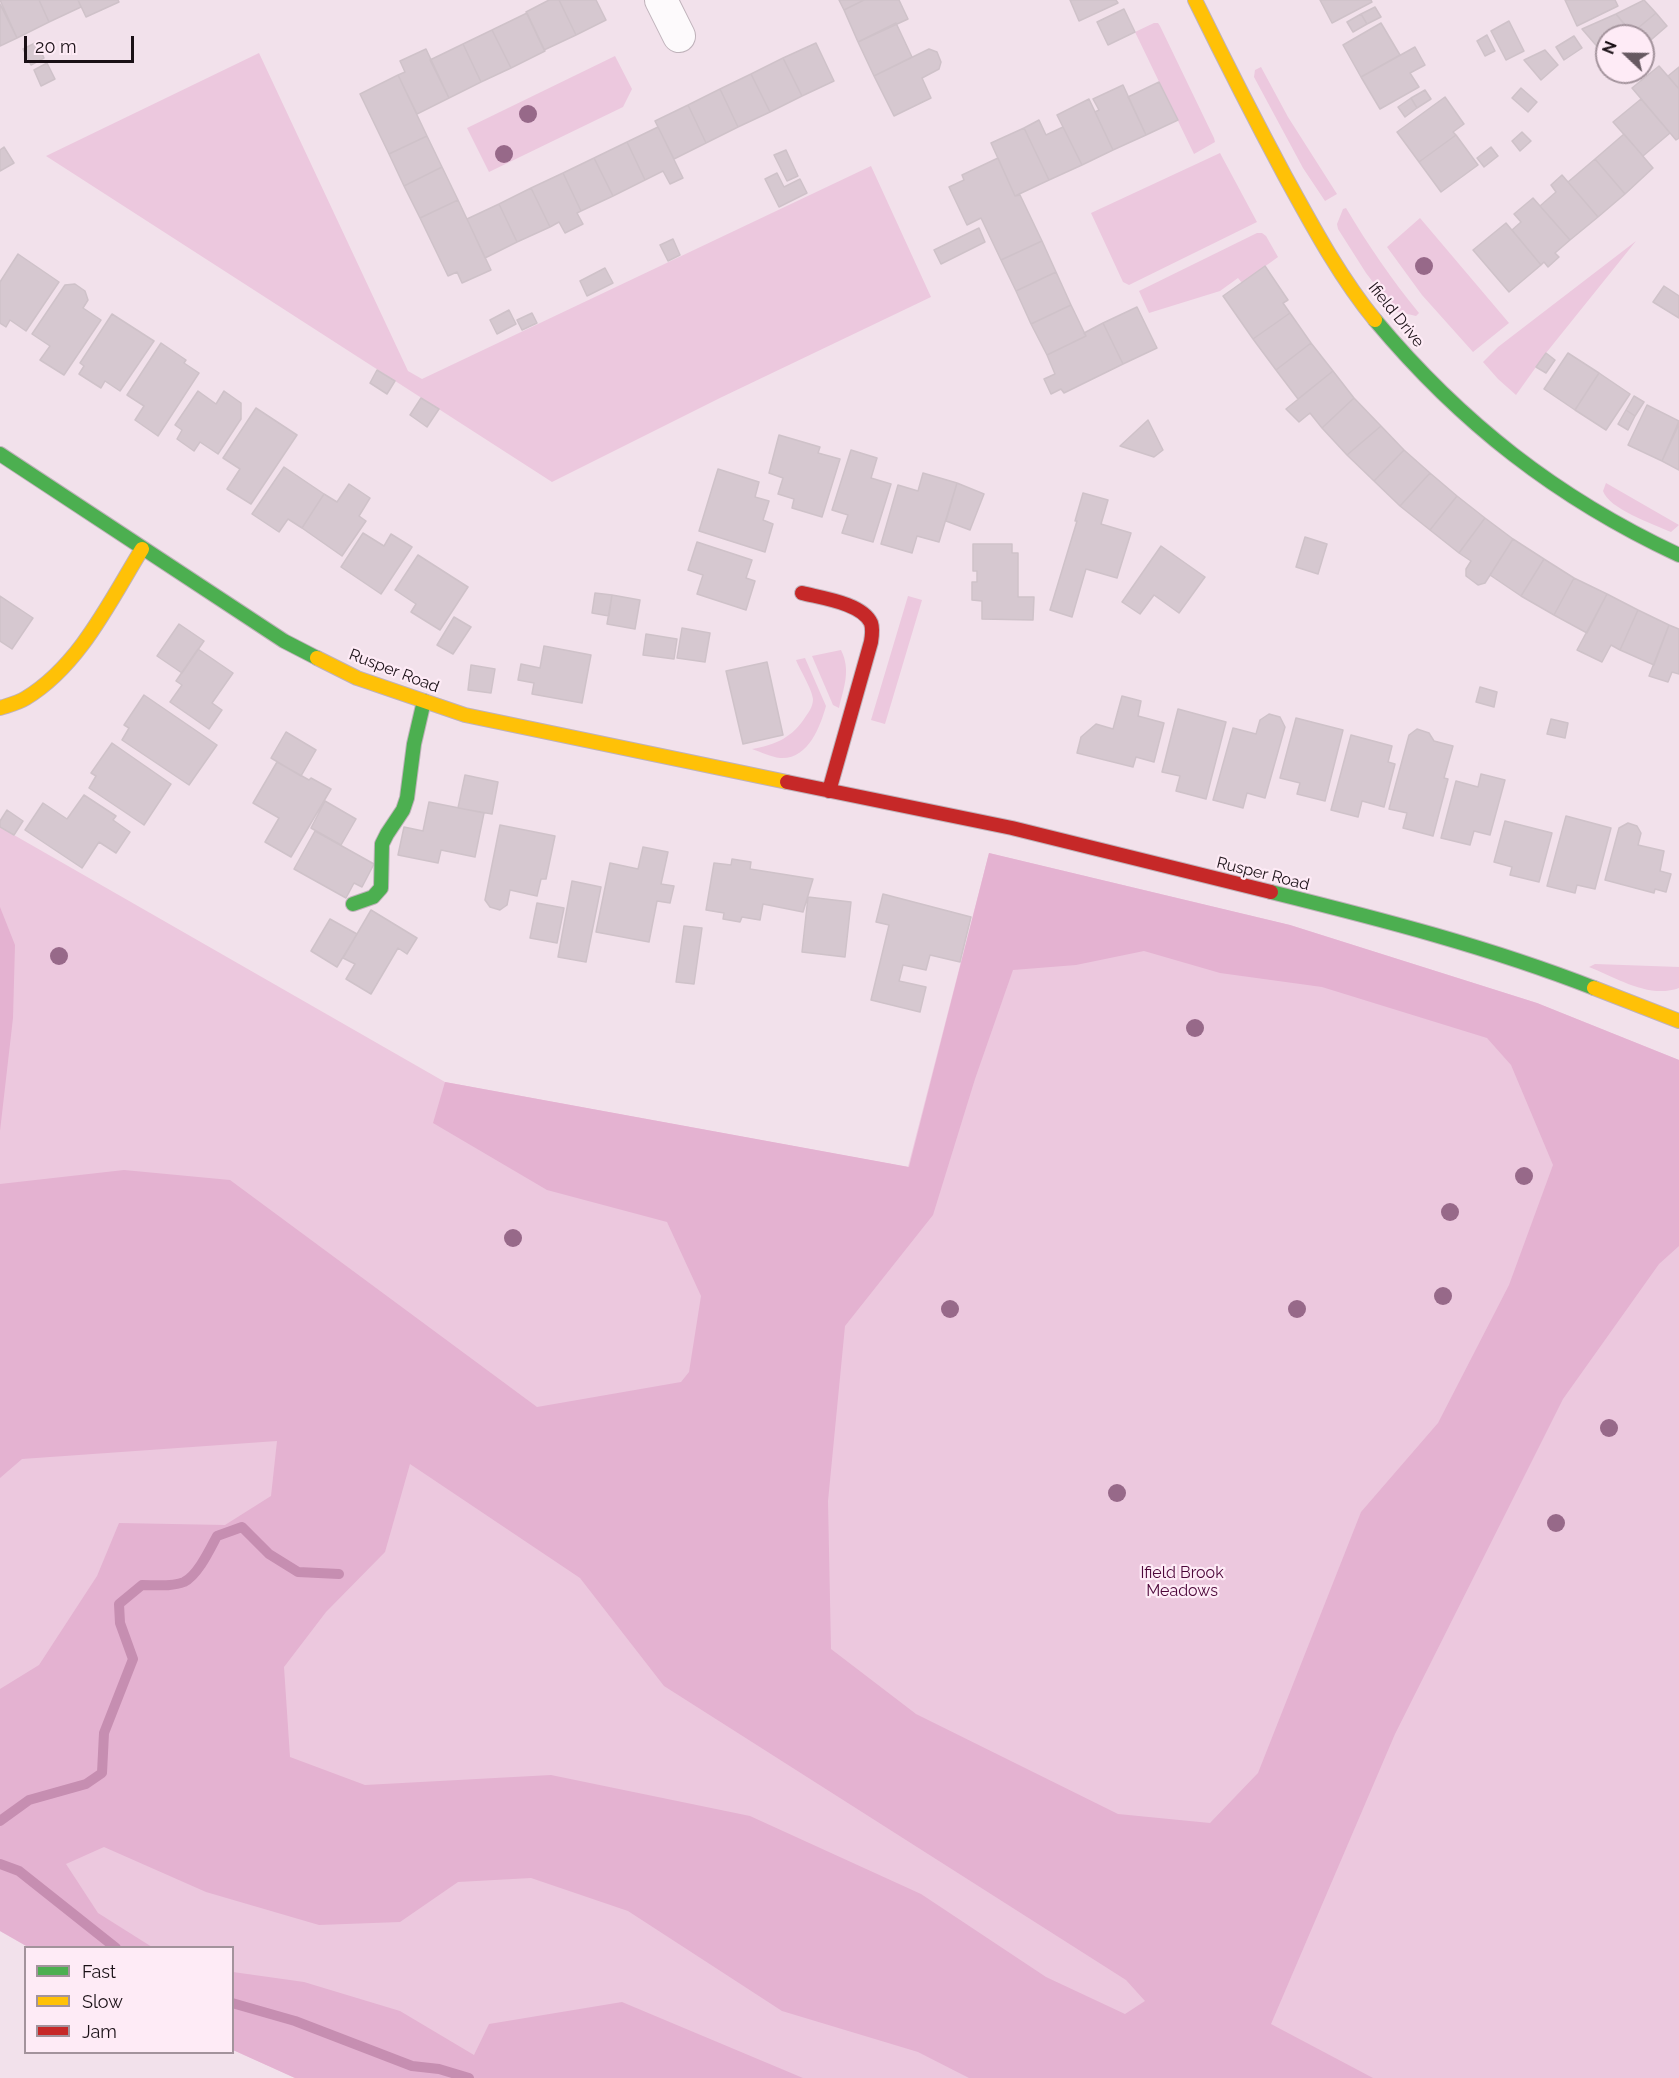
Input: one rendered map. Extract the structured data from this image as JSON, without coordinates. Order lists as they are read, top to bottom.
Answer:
{
  "streets": {
    "street": ["Ifield Drive", "Rusper Road"]
  },
  "parks": ["Ifield Brook Meadows"],
  "legend": ["Fast", "Slow", "Jam"],
  "scale_bar": "20 m",
  "north": "left"
}
